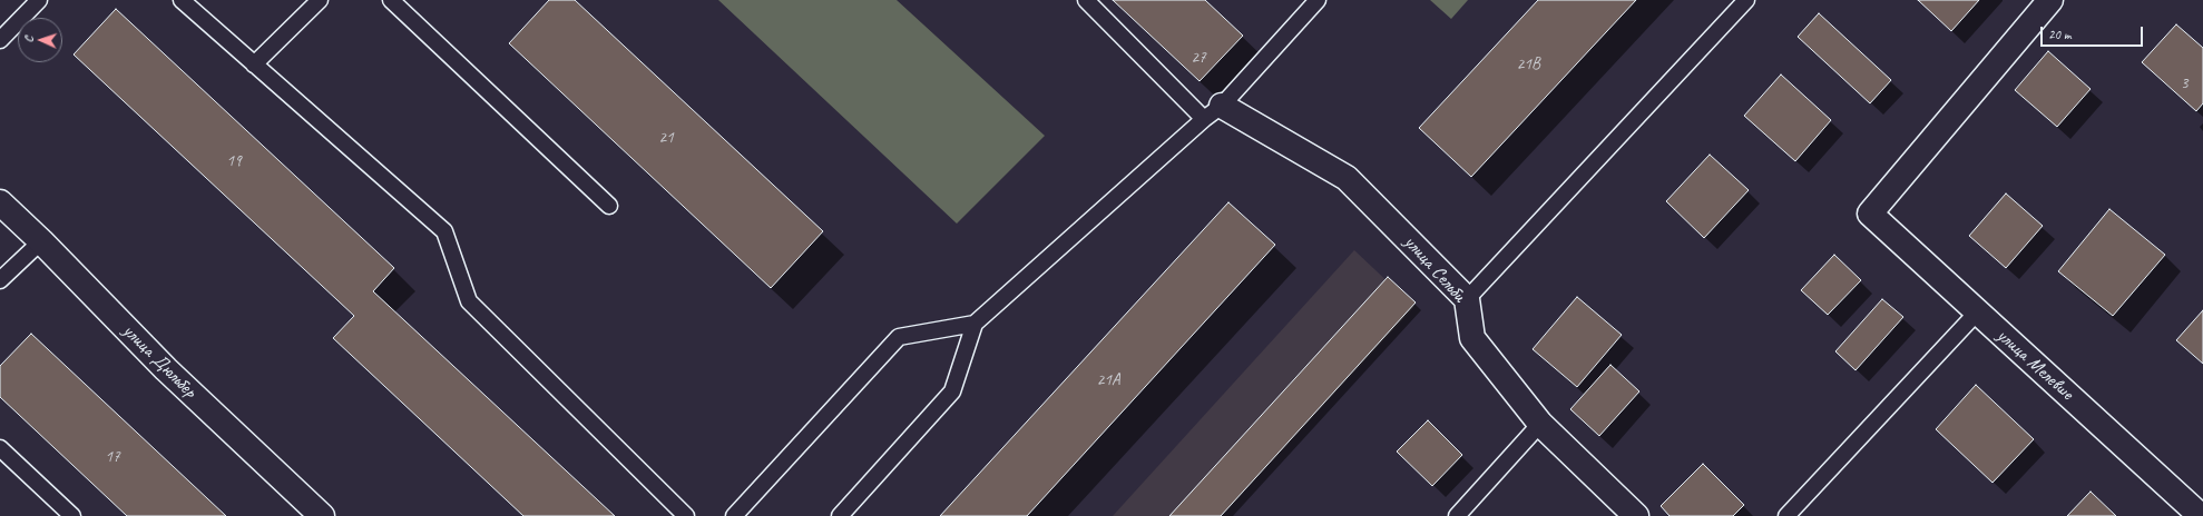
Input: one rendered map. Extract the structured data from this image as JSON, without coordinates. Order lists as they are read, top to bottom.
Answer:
{
  "streets": {
    "street": ["улица Сельби", "улица Дюльбер", "улица Мелевше"]
  },
  "house_numbers": [
    "27",
    "21В",
    "3",
    "21",
    "19",
    "21А",
    "17"
  ],
  "scale_bar": "20 m",
  "north": "left"
}
